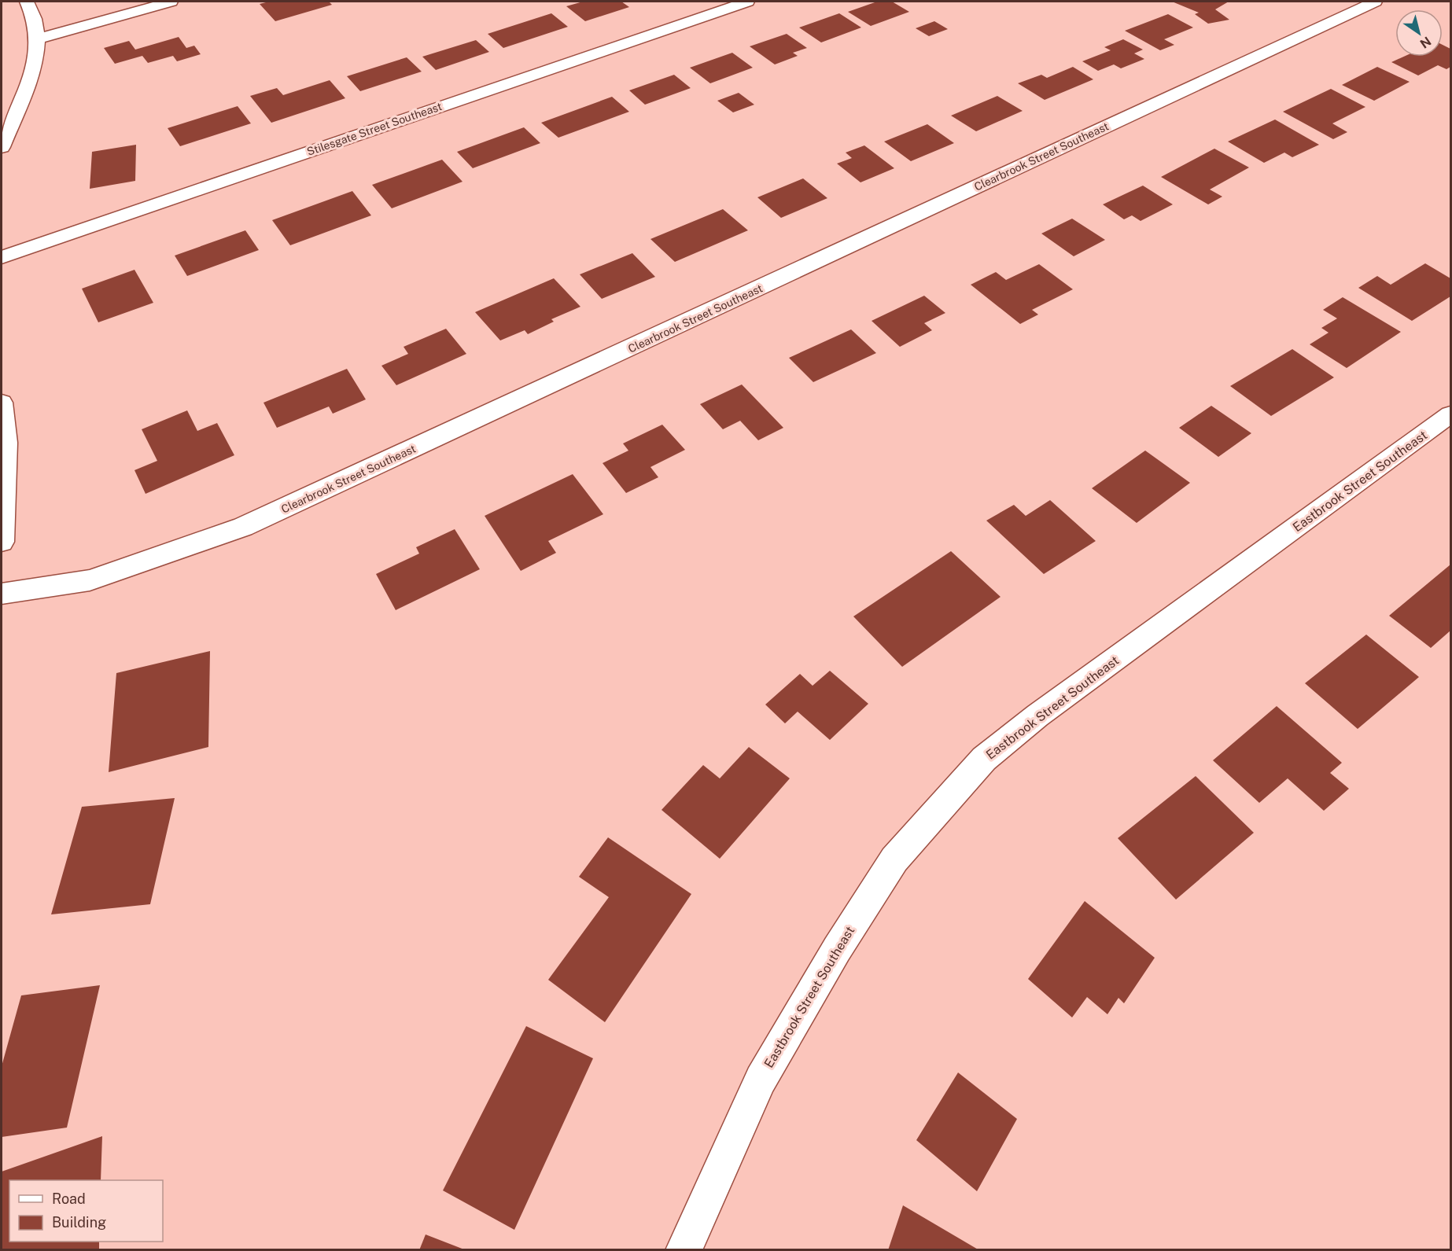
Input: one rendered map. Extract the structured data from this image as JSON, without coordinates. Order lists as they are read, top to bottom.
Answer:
{
  "streets": {
    "street": ["Stilesgate Street Southeast", "Clearbrook Street Southeast", "Eastbrook Street Southeast"]
  },
  "legend": ["Road", "Building"],
  "north": "bottom right"
}
